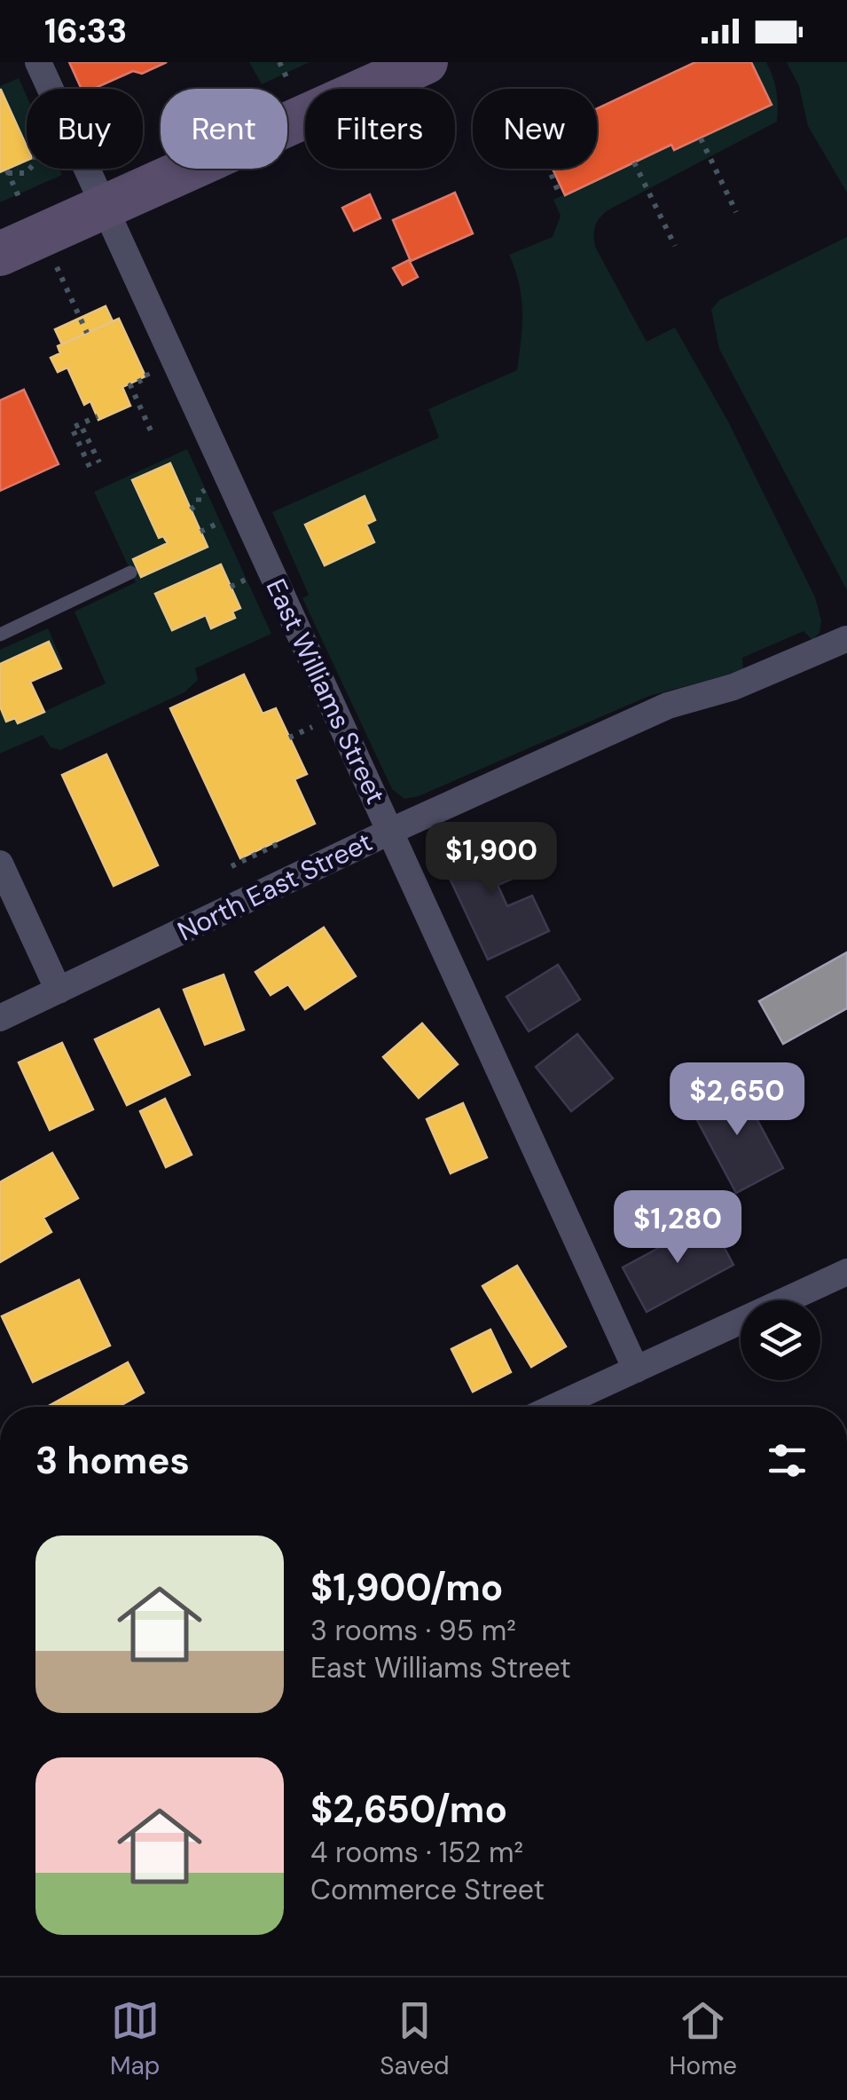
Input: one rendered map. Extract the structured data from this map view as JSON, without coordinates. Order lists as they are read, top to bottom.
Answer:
{
  "streets": {
    "street": ["East Williams Street", "North East Street"]
  },
  "crossings": [
    ["East Williams Street", "North East Street"]
  ],
  "page": {
    "status": "16:33",
    "chip": [
      "Buy",
      "Rent",
      "Filters",
      "New"
    ],
    "price": ["$1,900", "$2,650", "$1,280"],
    "heading": "3 homes",
    "list": [
      {
        "name": "$1,900/mo",
        "note": "3 rooms · 95 m² · East Williams Street"
      },
      {
        "name": "$2,650/mo",
        "note": "4 rooms · 152 m² · Commerce Street"
      }
    ],
    "tabs": ["Map", "Saved", "Home"]
  }
}
